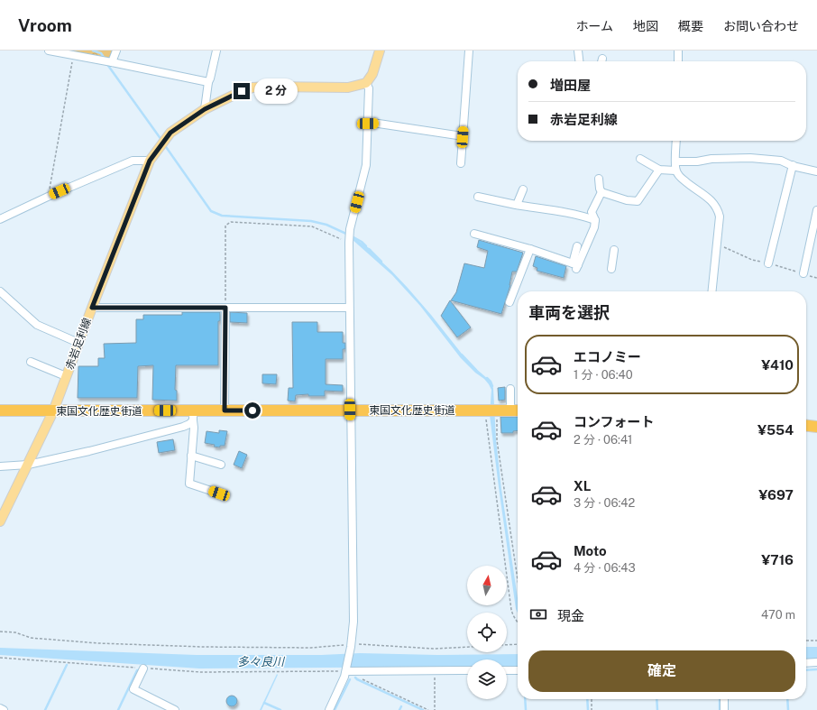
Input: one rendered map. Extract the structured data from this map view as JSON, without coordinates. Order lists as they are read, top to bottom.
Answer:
{
  "streets": {
    "highway": ["東国文化歴史街道"],
    "main road": ["赤岩足利線"]
  },
  "crossings": [
    ["赤岩足利線", "東国文化歴史街道"]
  ],
  "water": ["多々良川"],
  "north": "top",
  "page": {
    "header": "Vroom",
    "nav": [
      "ホーム",
      "地図",
      "概要",
      "お問い合わせ"
    ],
    "banner": ["増田屋", "赤岩足利線"],
    "bubble": "2 分",
    "heading": "車両を選択",
    "list": [
      {
        "name": "エコノミー",
        "note": "1 分 · 06:40",
        "value": "¥410"
      },
      {
        "name": "コンフォート",
        "note": "2 分 · 06:41",
        "value": "¥554"
      },
      {
        "name": "XL",
        "note": "3 分 · 06:42",
        "value": "¥697"
      },
      {
        "name": "Moto",
        "note": "4 分 · 06:43",
        "value": "¥716"
      }
    ],
    "pay": ["現金", "470 m"],
    "buttons": "確定"
  }
}
